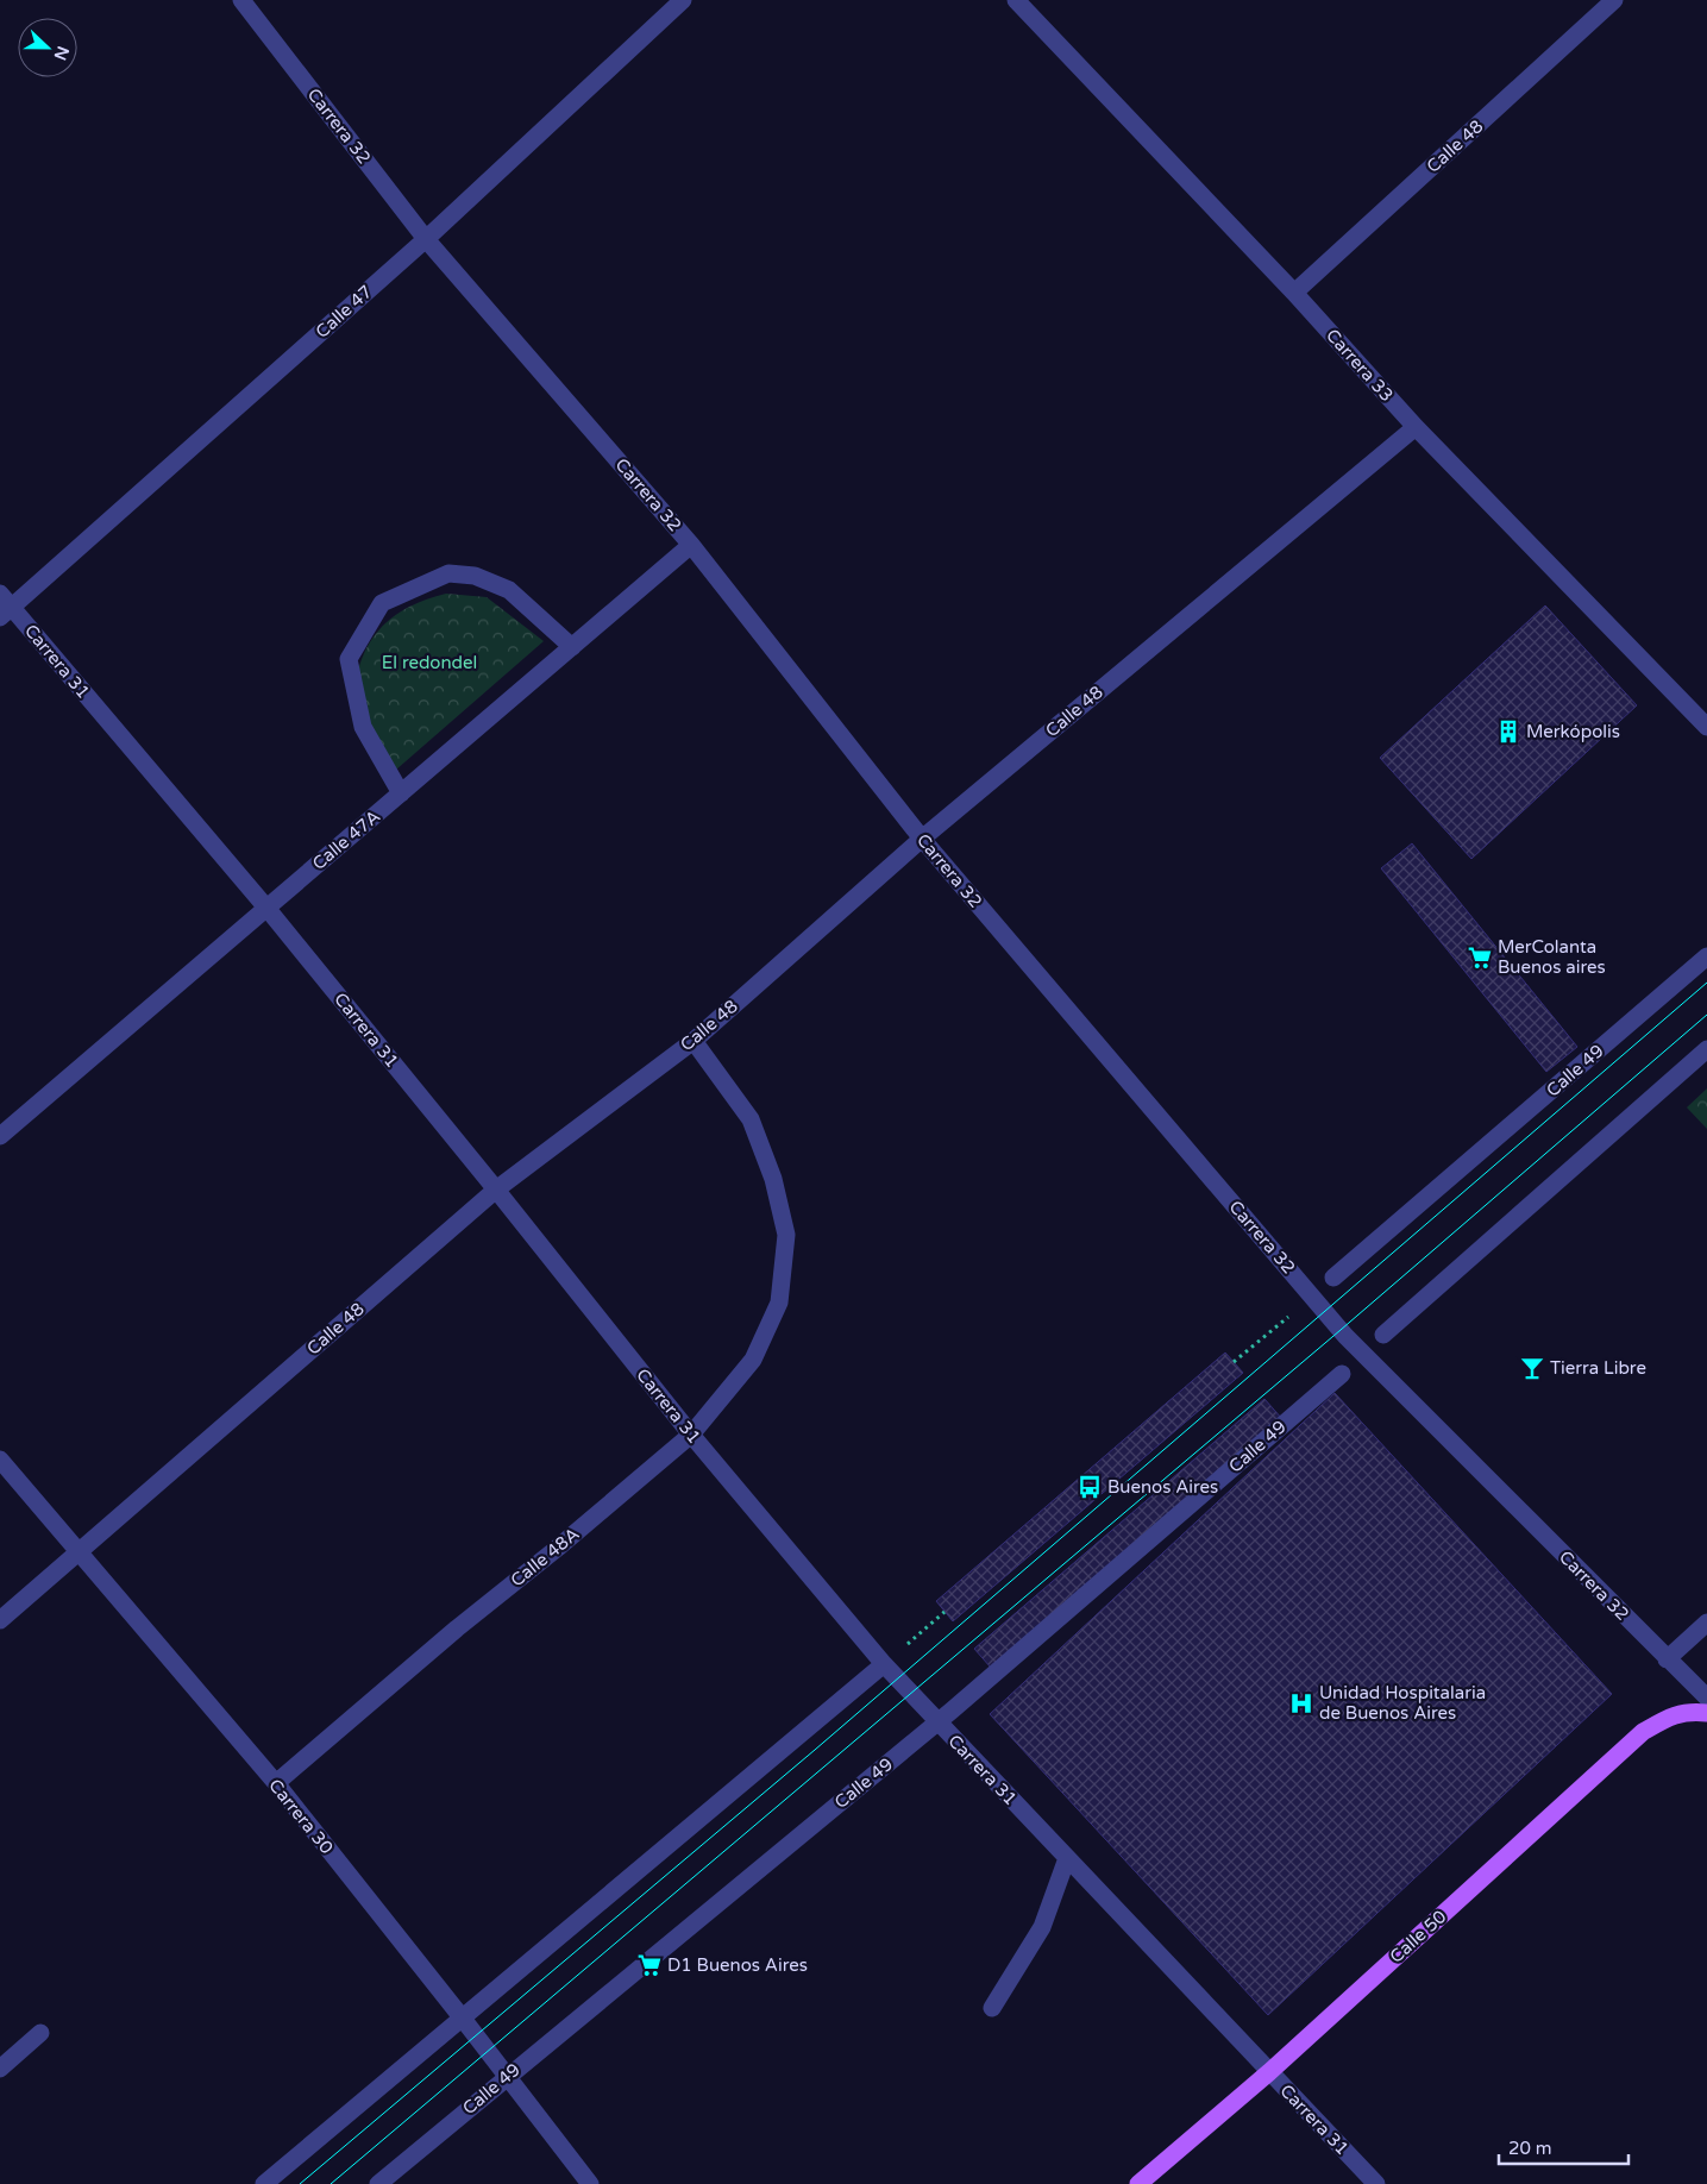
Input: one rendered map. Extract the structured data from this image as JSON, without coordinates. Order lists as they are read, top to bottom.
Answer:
{
  "streets": {
    "main road": ["Calle 50"],
    "street": [
      "Carrera 32",
      "Calle 48",
      "Calle 47",
      "Carrera 33",
      "Carrera 31",
      "Calle 47A",
      "Calle 49",
      "Calle 48A",
      "Carrera 30"
    ]
  },
  "crossings": [
    ["Carrera 32", "Calle 48"],
    ["Carrera 32", "Calle 47"],
    ["Carrera 32", "Calle 47A"],
    ["Calle 48", "Carrera 33"],
    ["Calle 48", "Carrera 31"],
    ["Calle 48", "Calle 48A"],
    ["Calle 48", "Carrera 30"],
    ["Calle 47", "Carrera 31"],
    ["Carrera 31", "Calle 47A"],
    ["Carrera 31", "Calle 49"],
    ["Carrera 31", "Calle 48A"],
    ["Carrera 31", "Calle 50"],
    ["Calle 49", "Carrera 30"],
    ["Calle 48A", "Carrera 30"]
  ],
  "parks": ["El redondel"],
  "places": {
    "building": ["Merkópolis"],
    "supermarket": ["MerColanta Buenos aires", "D1 Buenos Aires"],
    "bar": ["Tierra Libre"],
    "bus stop": ["Buenos Aires"],
    "hospital": ["Unidad Hospitalaria de Buenos Aires"]
  },
  "scale_bar": "20 m",
  "north": "right"
}
